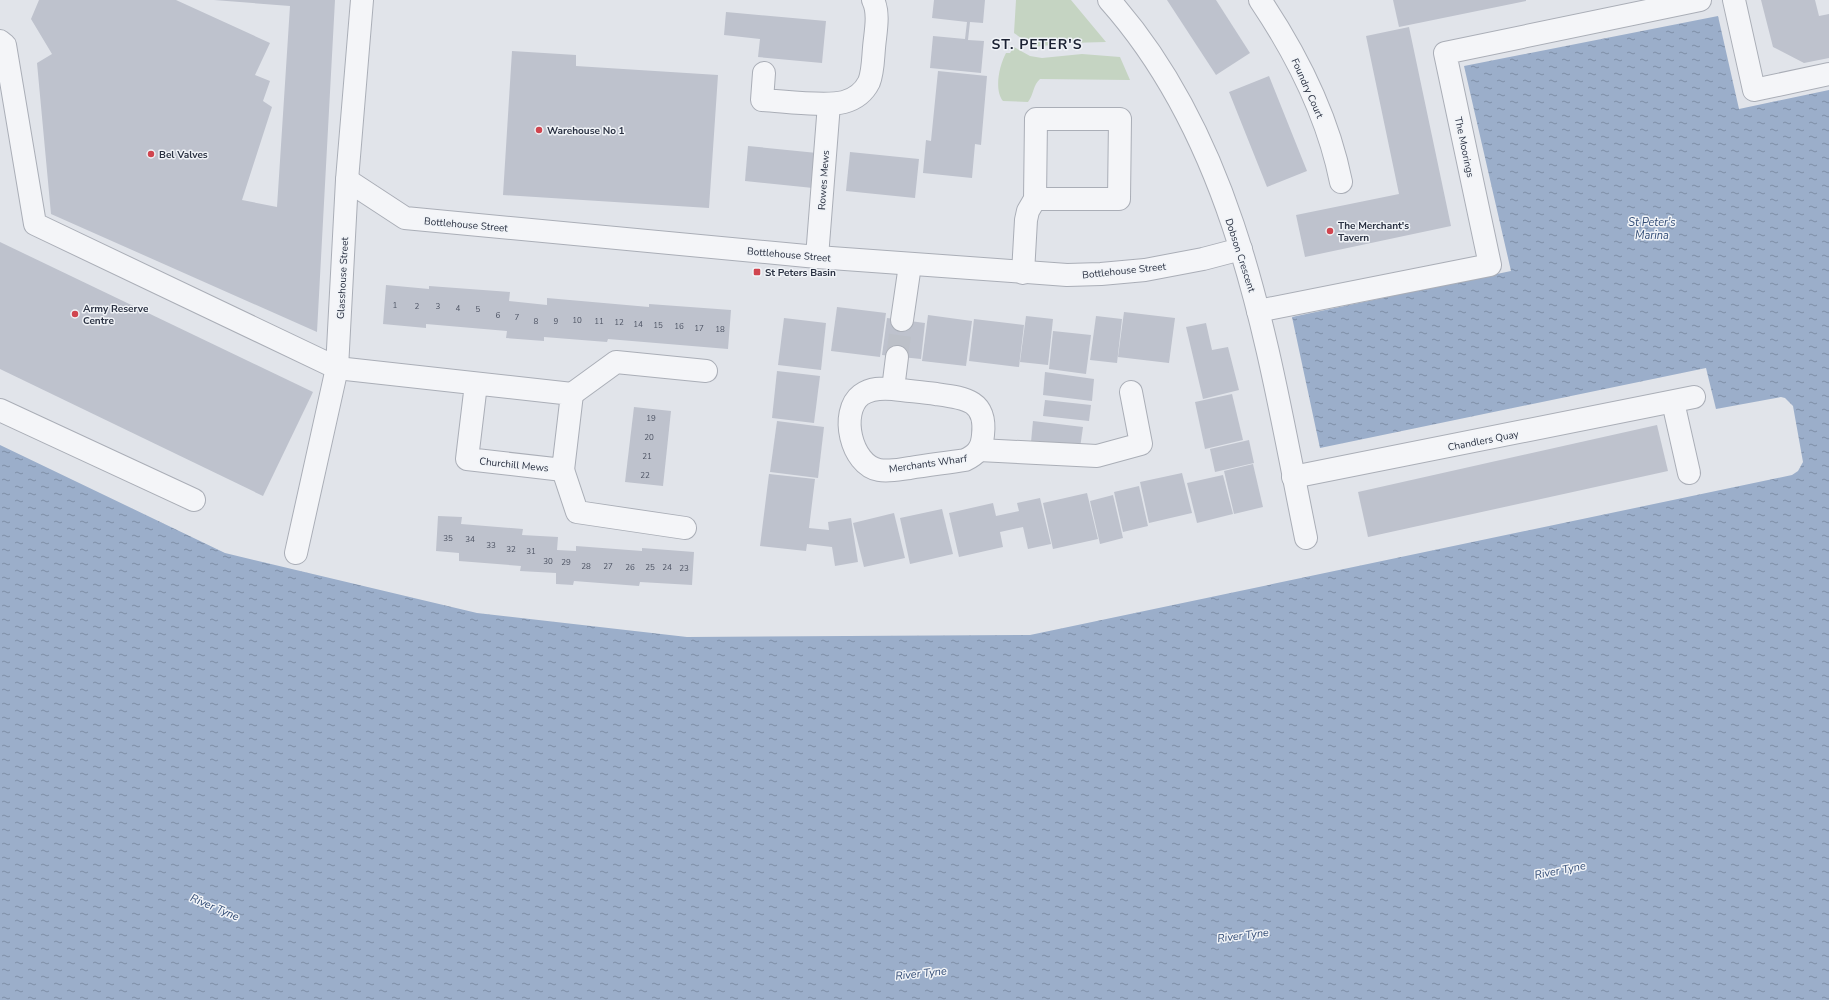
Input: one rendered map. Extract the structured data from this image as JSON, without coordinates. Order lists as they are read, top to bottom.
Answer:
{
  "streets": {
    "street": [
      "Foundry Court",
      "The Moorings",
      "Rowes Mews",
      "Bottlehouse Street",
      "Dobson Crescent",
      "Glasshouse Street",
      "Chandlers Quay",
      "Merchants Wharf",
      "Churchill Mews"
    ]
  },
  "crossings": [
    ["The Moorings", "Dobson Crescent"],
    ["Rowes Mews", "Bottlehouse Street"],
    ["Bottlehouse Street", "Dobson Crescent"],
    ["Bottlehouse Street", "Glasshouse Street"],
    ["Dobson Crescent", "Chandlers Quay"]
  ],
  "districts": ["ST. PETER'S"],
  "water": ["St Peter's Marina", "River Tyne"],
  "places": {
    "other": [
      "Warehouse No 1",
      "Bel Valves",
      "The Merchant's Tavern",
      "Army Reserve Centre"
    ],
    "transit": ["St Peters Basin"]
  },
  "house_numbers": [
    "1",
    "2",
    "3",
    "4",
    "5",
    "6",
    "7",
    "10",
    "8",
    "9",
    "11",
    "12",
    "14",
    "15",
    "16",
    "17",
    "18",
    "19",
    "20",
    "21",
    "22",
    "35",
    "34",
    "33",
    "32",
    "31",
    "30",
    "29",
    "28",
    "27",
    "26",
    "25",
    "24",
    "23"
  ]
}
